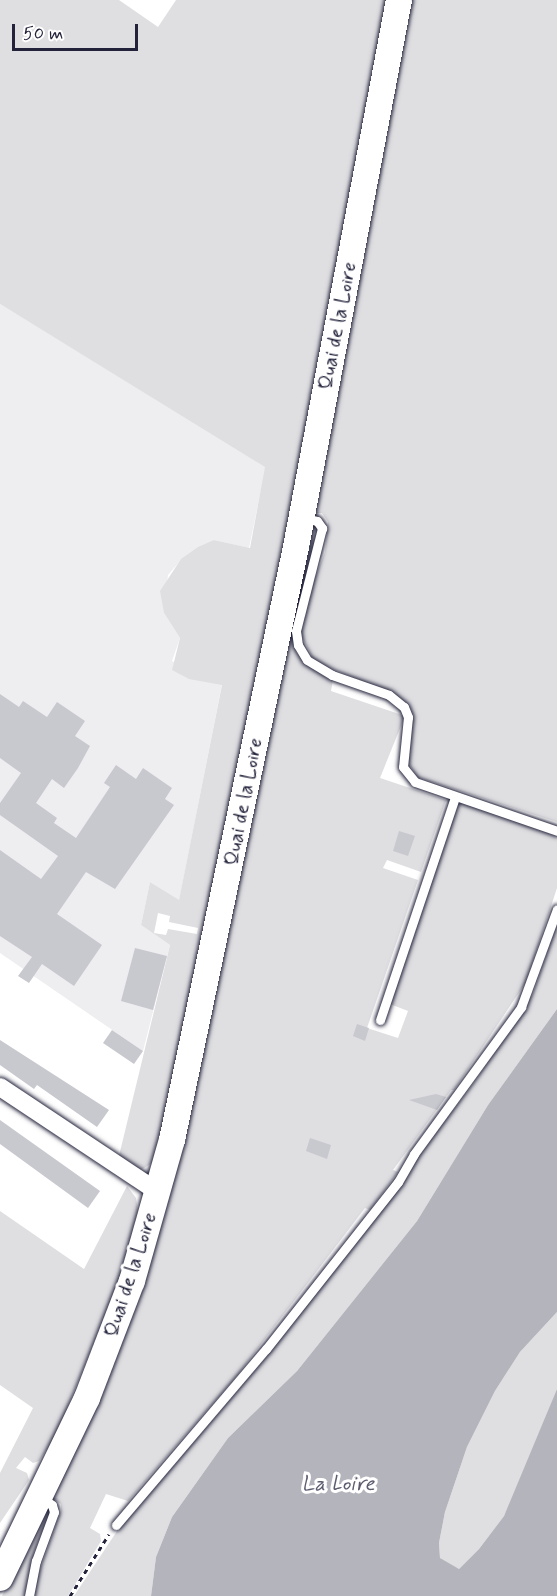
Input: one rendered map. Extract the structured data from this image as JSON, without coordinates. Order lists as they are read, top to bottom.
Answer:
{
  "streets": {
    "main road": ["Quai de la Loire"]
  },
  "water": ["La Loire"],
  "scale_bar": "50 m"
}
